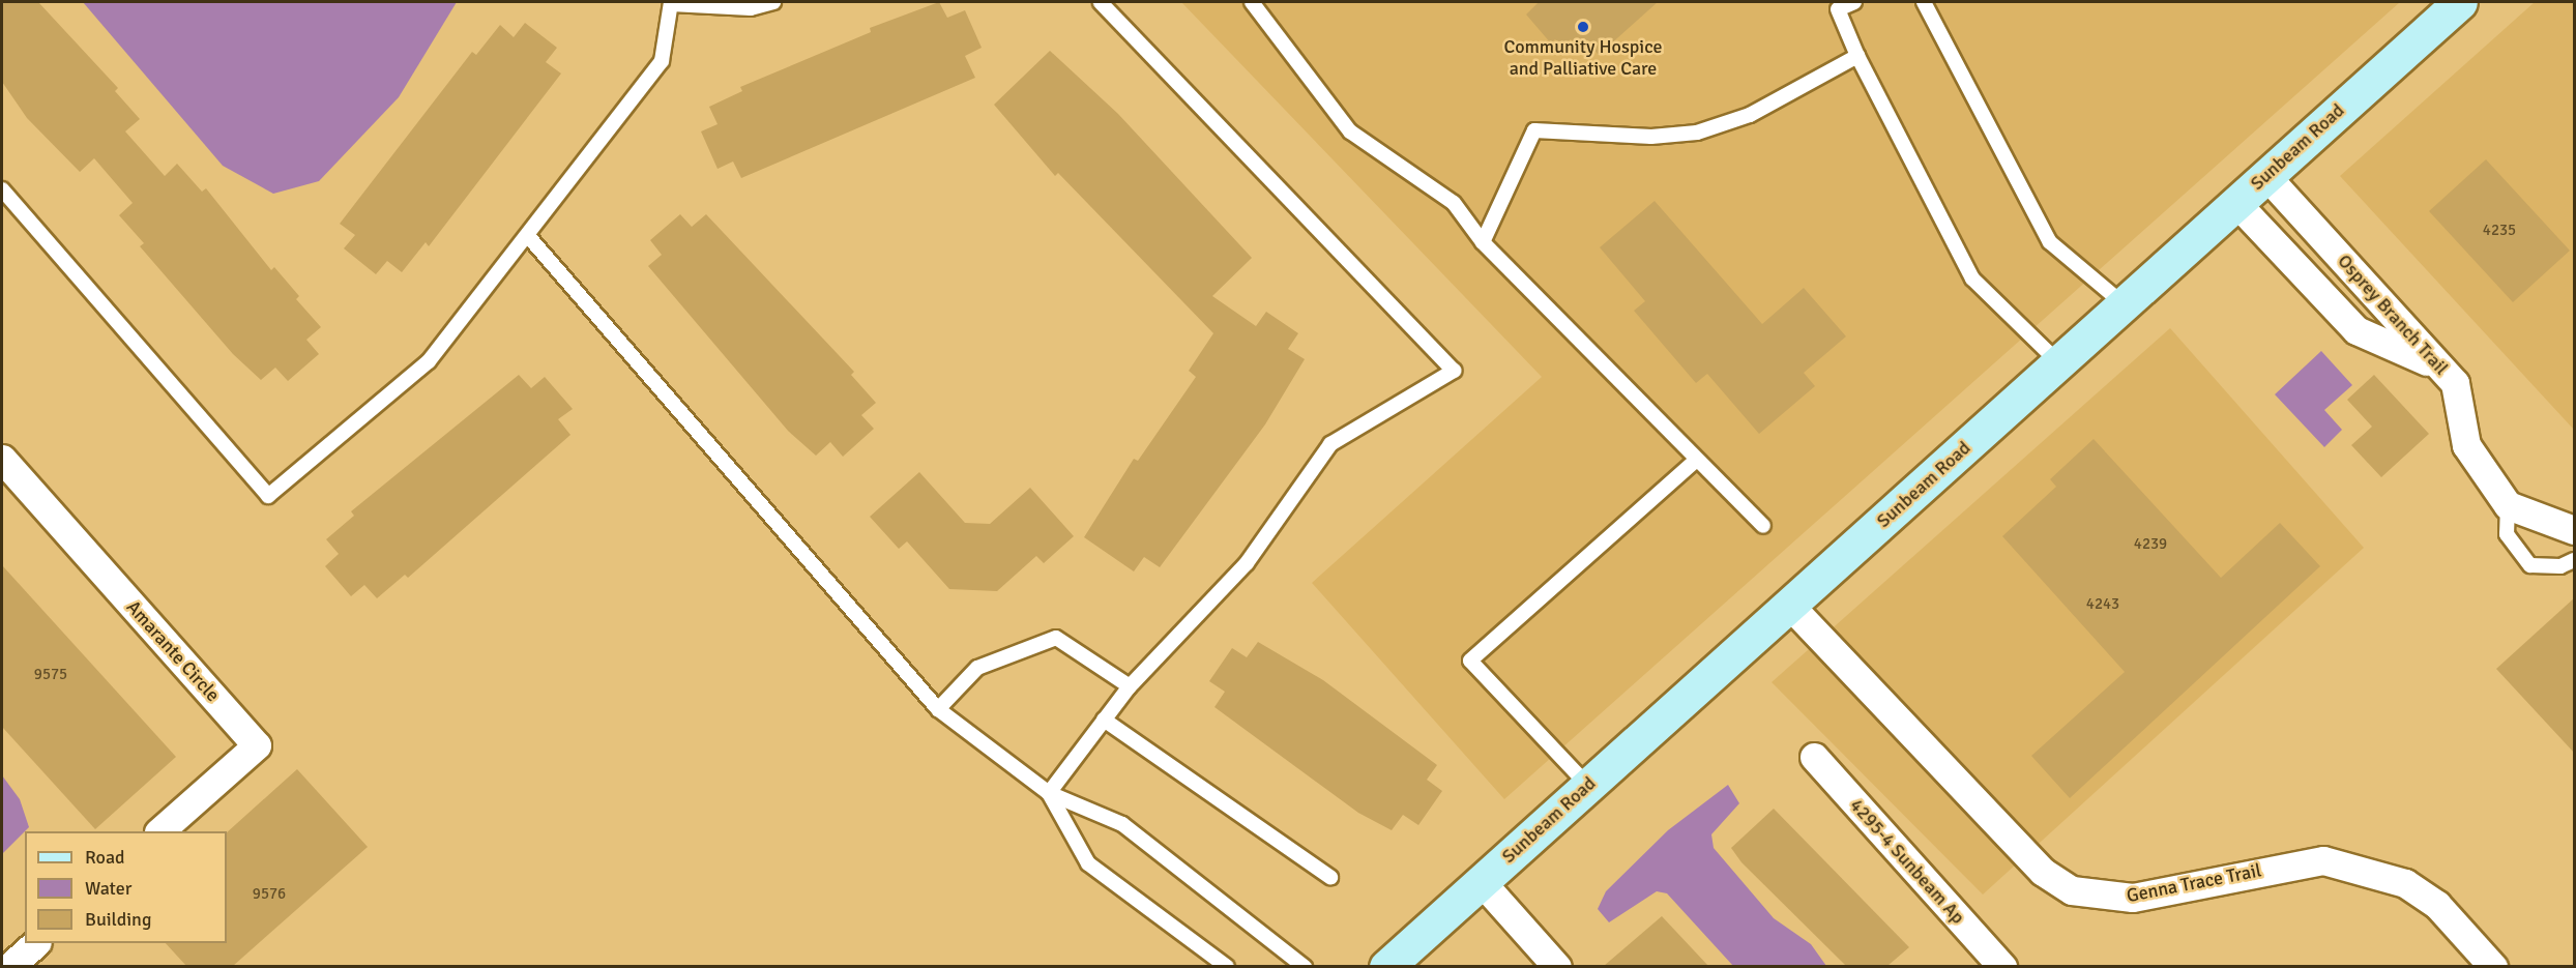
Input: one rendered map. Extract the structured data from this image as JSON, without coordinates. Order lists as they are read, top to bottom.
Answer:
{
  "streets": {
    "street": [
      "Sunbeam Road",
      "Osprey Branch Trail",
      "Amarante Circle",
      "4295-4 Sunbeam Ap",
      "Genna Trace Trail"
    ]
  },
  "crossings": [
    ["Sunbeam Road", "Osprey Branch Trail"],
    ["Sunbeam Road", "Genna Trace Trail"]
  ],
  "places": ["Community Hospice and Palliative Care"],
  "house_numbers": [
    "4235",
    "4239",
    "4243",
    "9575",
    "9576"
  ],
  "legend": ["Road", "Water", "Building"]
}
